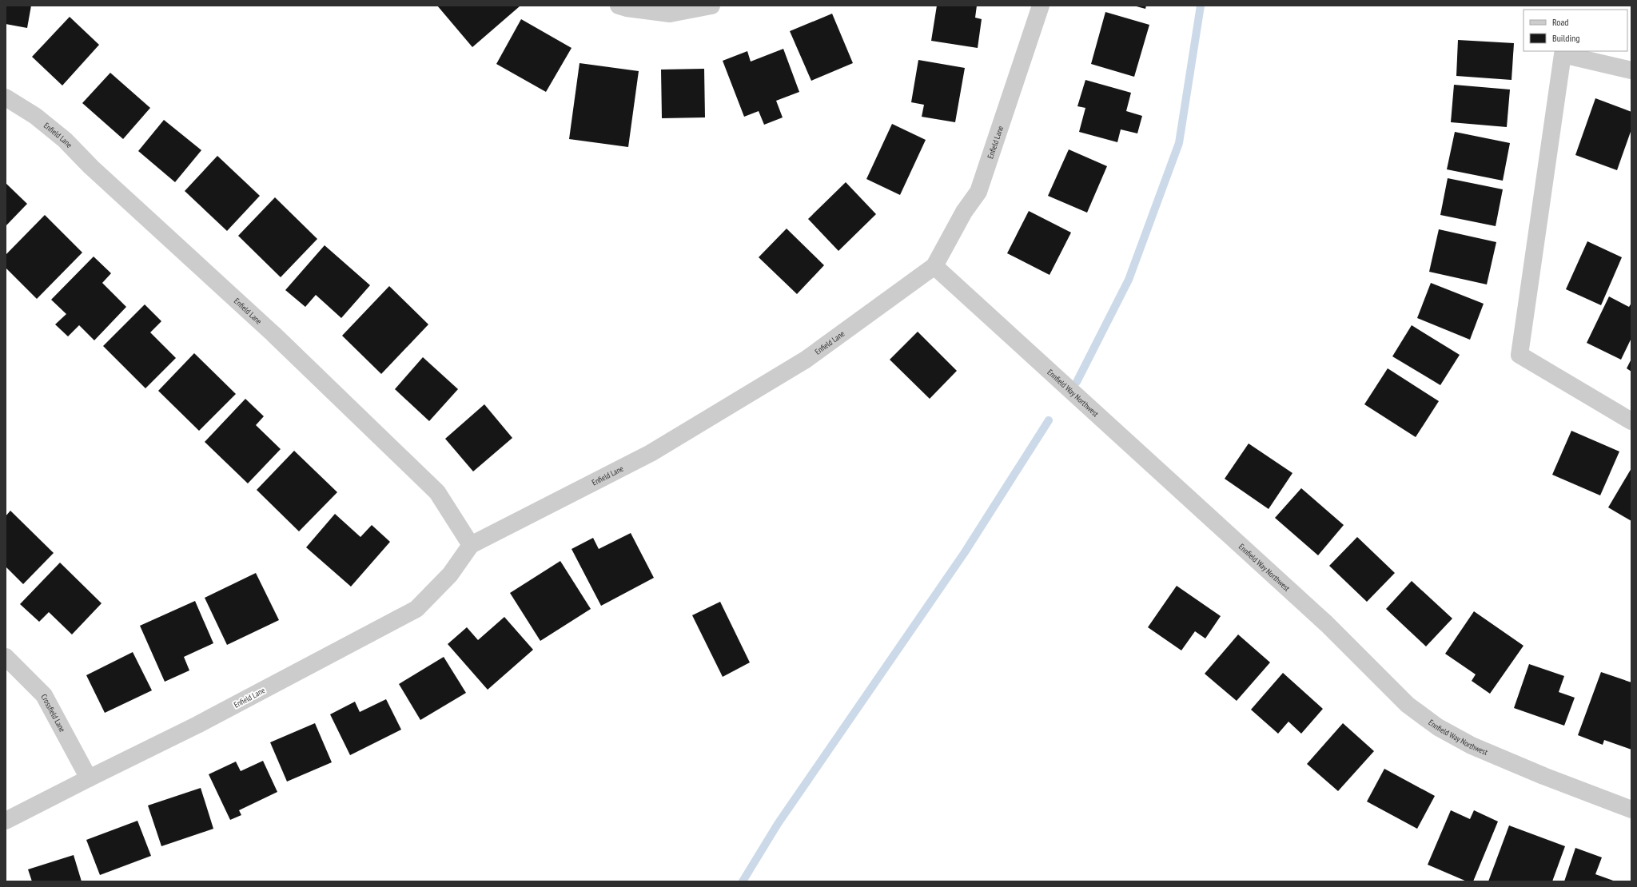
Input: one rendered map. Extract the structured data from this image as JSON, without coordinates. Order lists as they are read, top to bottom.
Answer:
{
  "streets": {
    "street": ["Enfield Lane", "Ennfield Way Northwest", "Crossfield Lane"]
  },
  "crossings": [
    ["Enfield Lane", "Ennfield Way Northwest"],
    ["Enfield Lane", "Crossfield Lane"]
  ],
  "legend": ["Road", "Building"]
}
